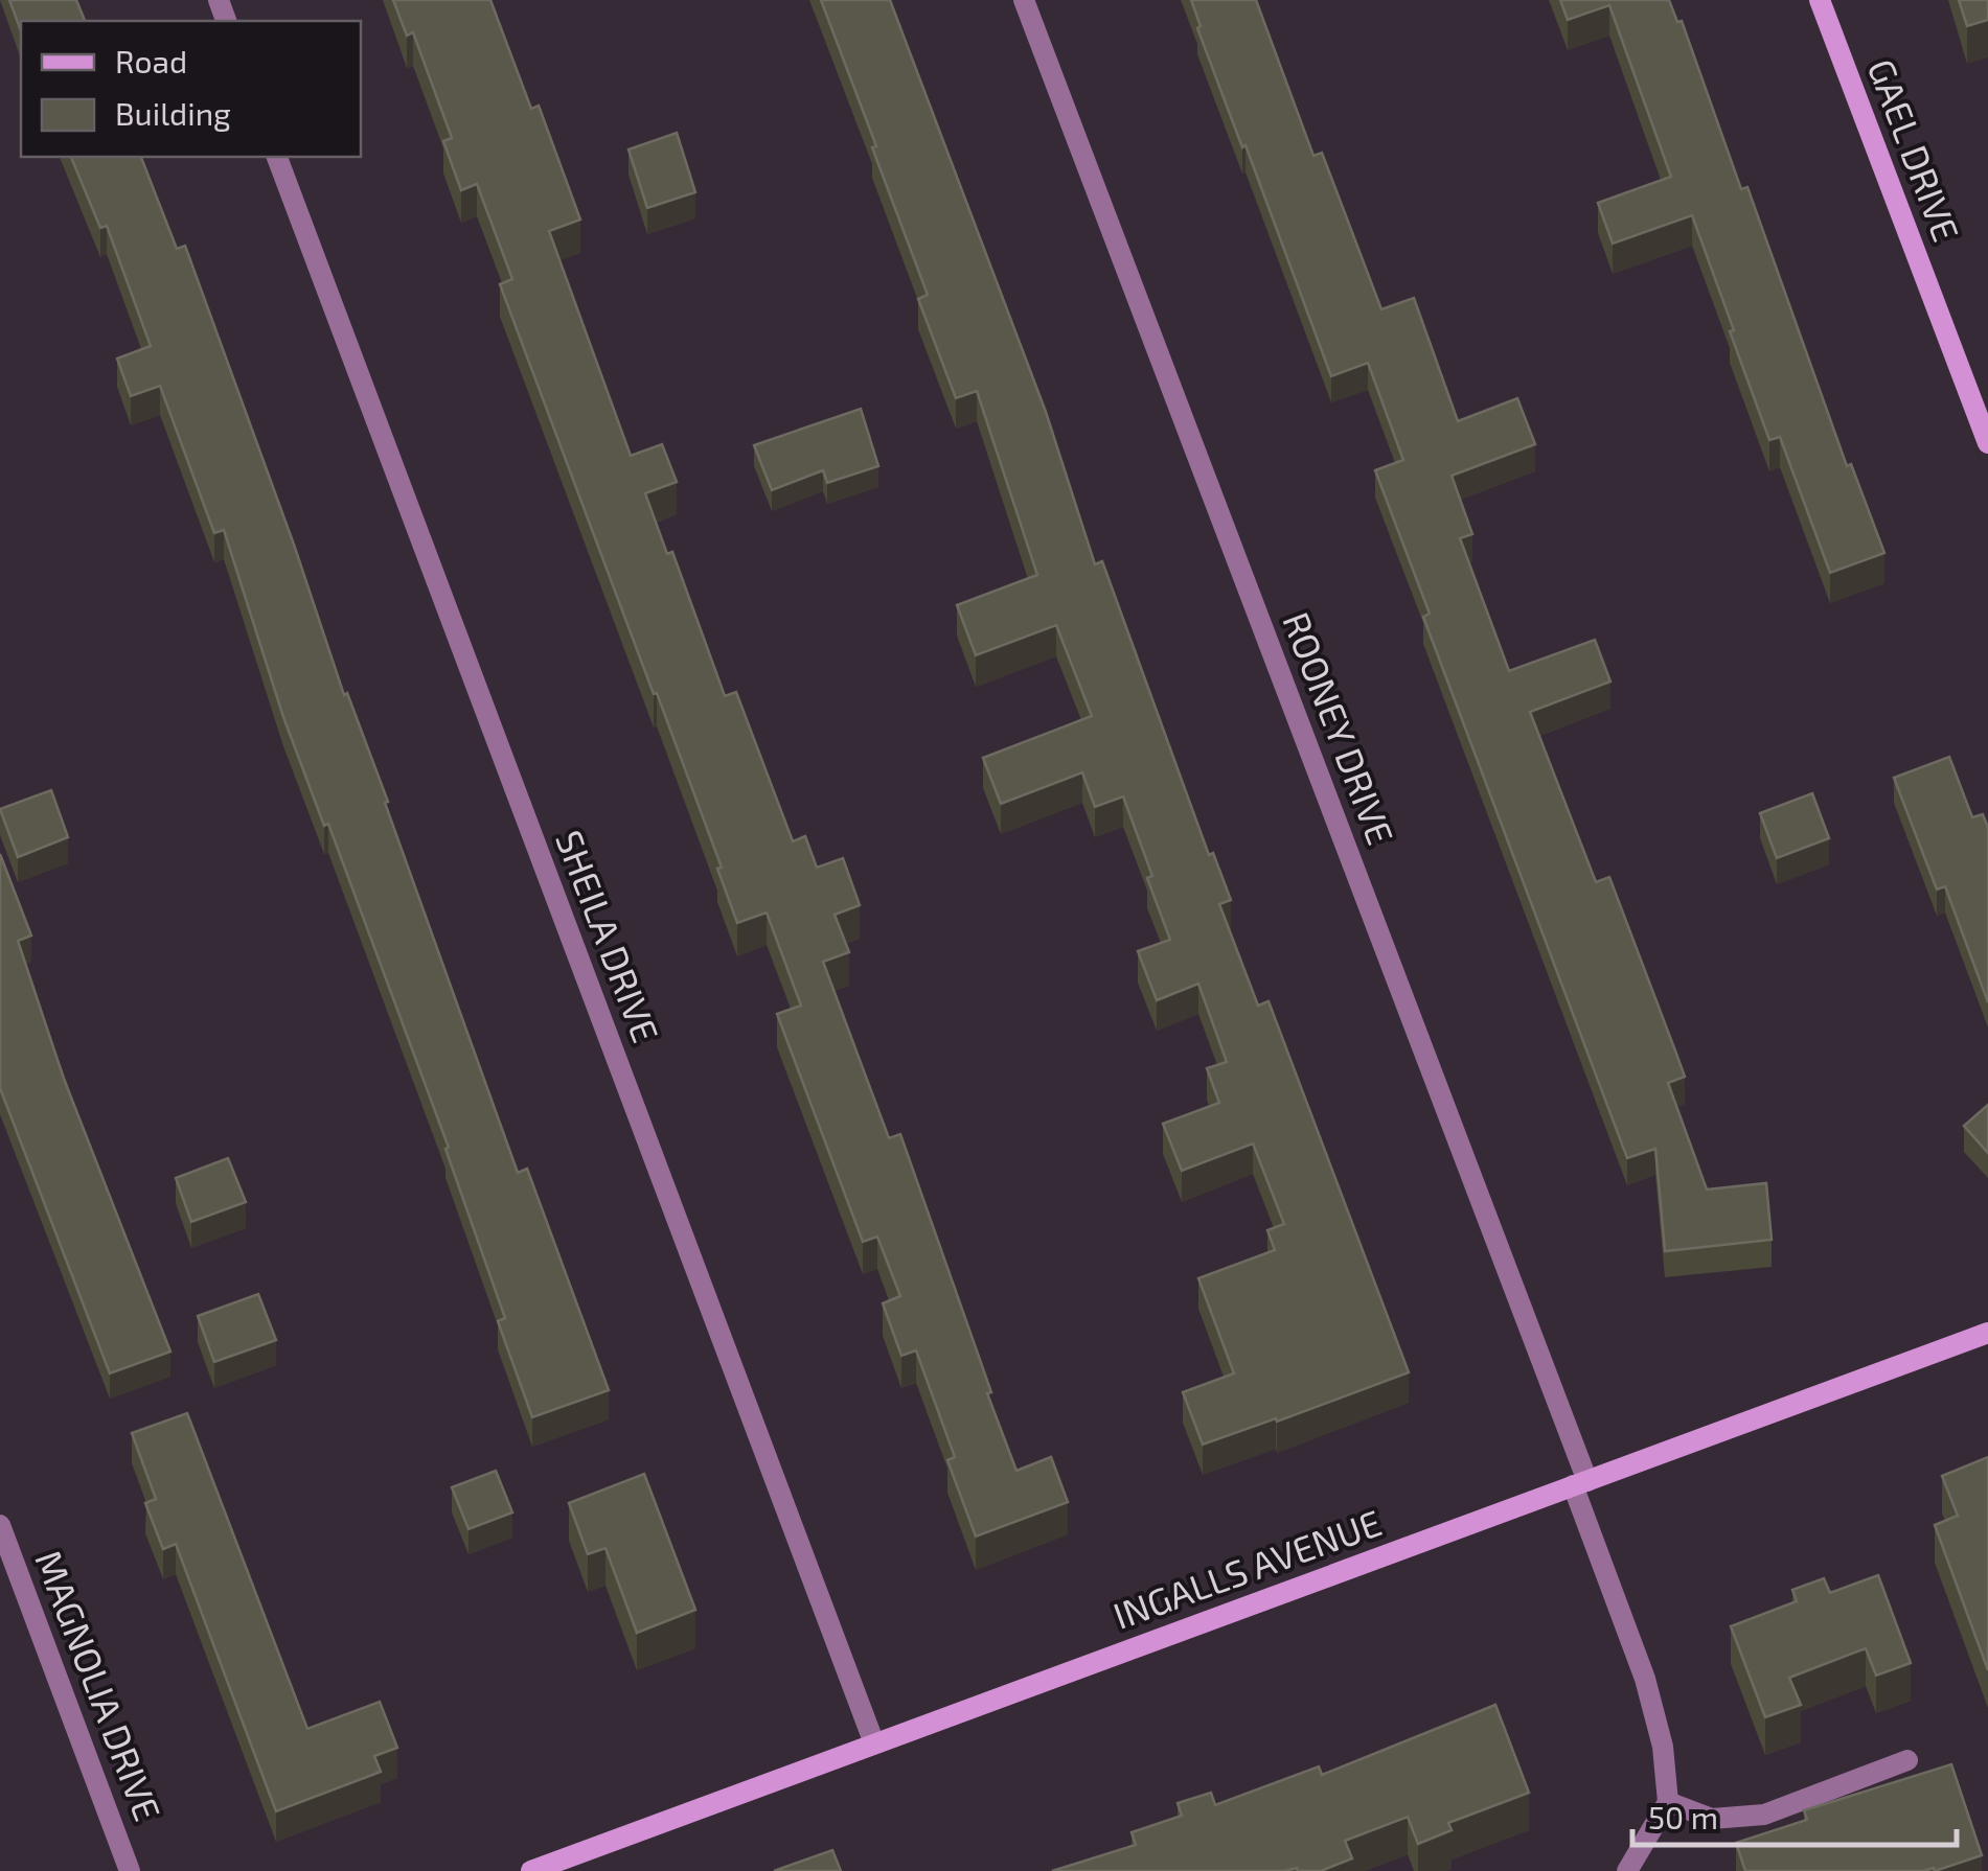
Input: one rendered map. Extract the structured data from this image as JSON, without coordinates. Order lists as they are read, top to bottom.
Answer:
{
  "streets": {
    "street": [
      "GAEL DRIVE",
      "ROONEY DRIVE",
      "SHEILA DRIVE",
      "INGALLS AVENUE",
      "MAGNOLIA DRIVE"
    ]
  },
  "crossings": [
    ["ROONEY DRIVE", "INGALLS AVENUE"],
    ["SHEILA DRIVE", "INGALLS AVENUE"]
  ],
  "legend": ["Road", "Building"],
  "scale_bar": "50 m"
}
